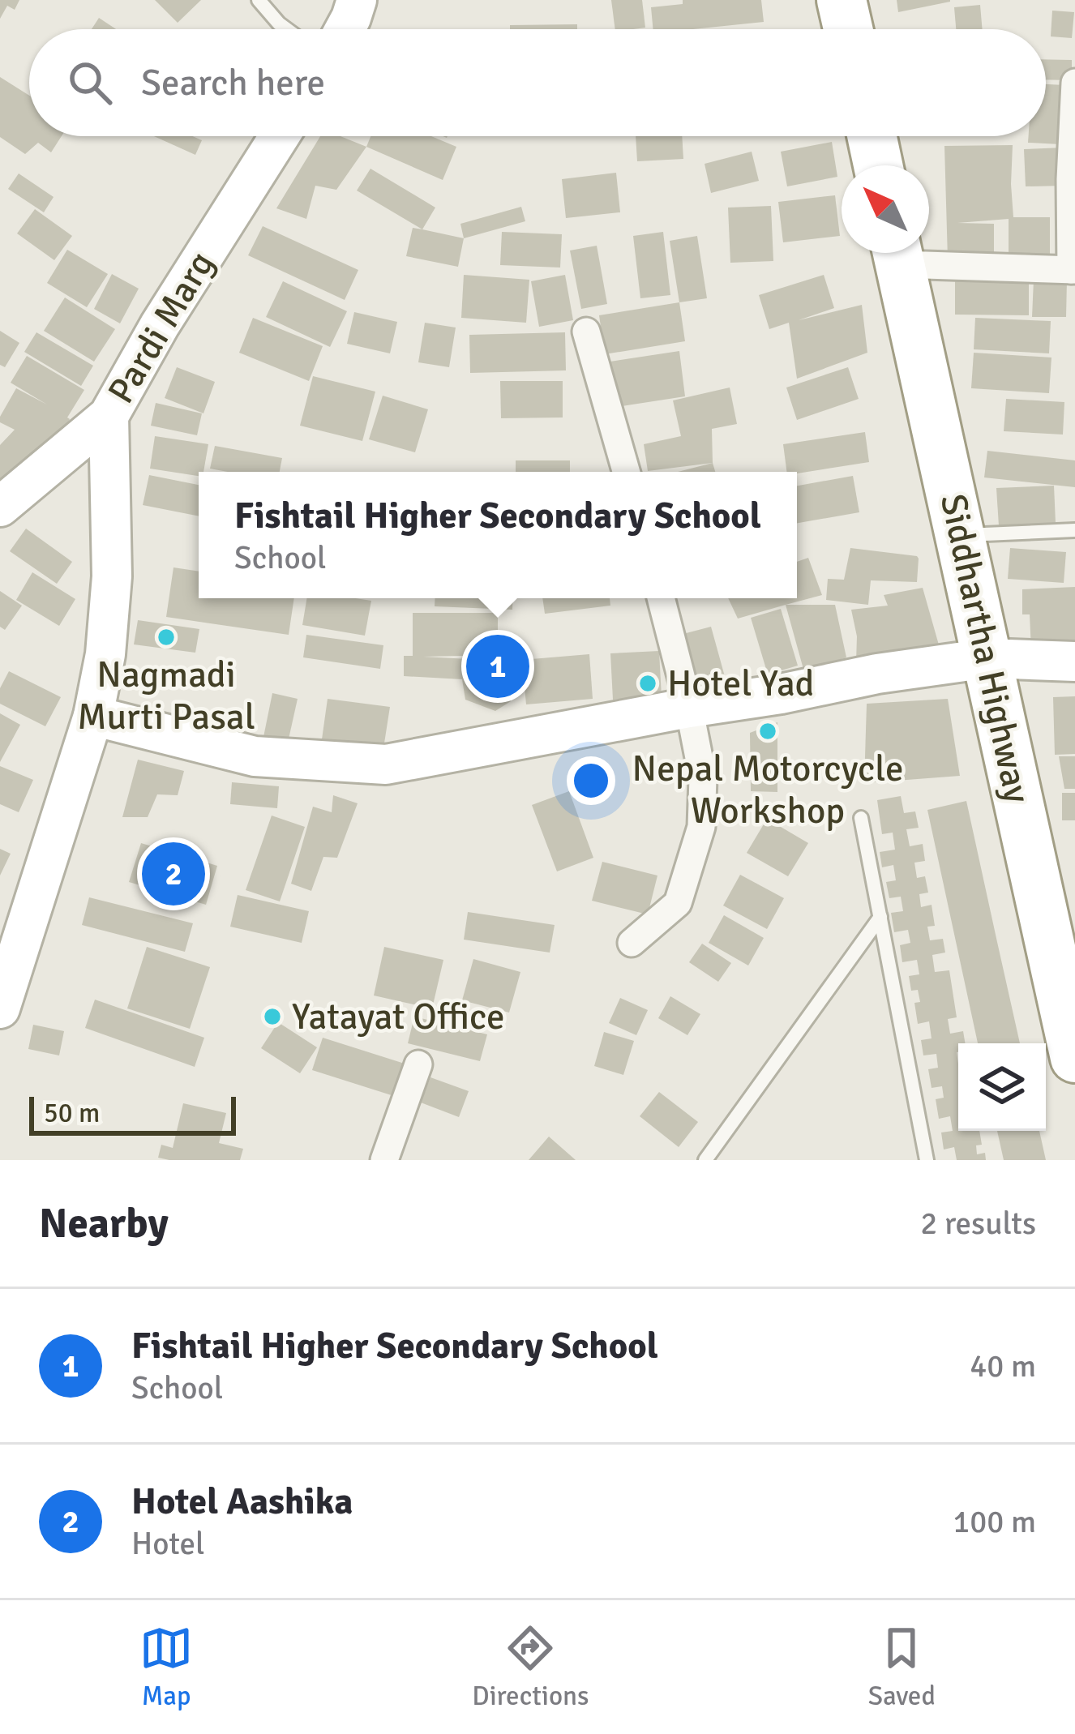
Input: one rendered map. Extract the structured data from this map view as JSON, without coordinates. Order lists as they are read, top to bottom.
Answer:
{
  "streets": {
    "highway": ["Siddhartha Highway"],
    "main road": ["Pardi Marg"]
  },
  "places": [
    "Nagmadi Murti Pasal",
    "Hotel Yad",
    "Nepal Motorcycle Workshop",
    "Yatayat Office"
  ],
  "scale_bar": "50 m",
  "north": "top left",
  "page": {
    "search": "Search here",
    "popup": ["Fishtail Higher Secondary School", "School"],
    "pins": ["1", "2"],
    "scale": "50 m",
    "heading": ["Nearby", "2 results"],
    "list": [
      {
        "mark": "1",
        "name": "Fishtail Higher Secondary School",
        "note": "School",
        "value": "40 m"
      },
      {
        "mark": "2",
        "name": "Hotel Aashika",
        "note": "Hotel",
        "value": "100 m"
      }
    ],
    "nav": ["Map", "Directions", "Saved"]
  }
}
